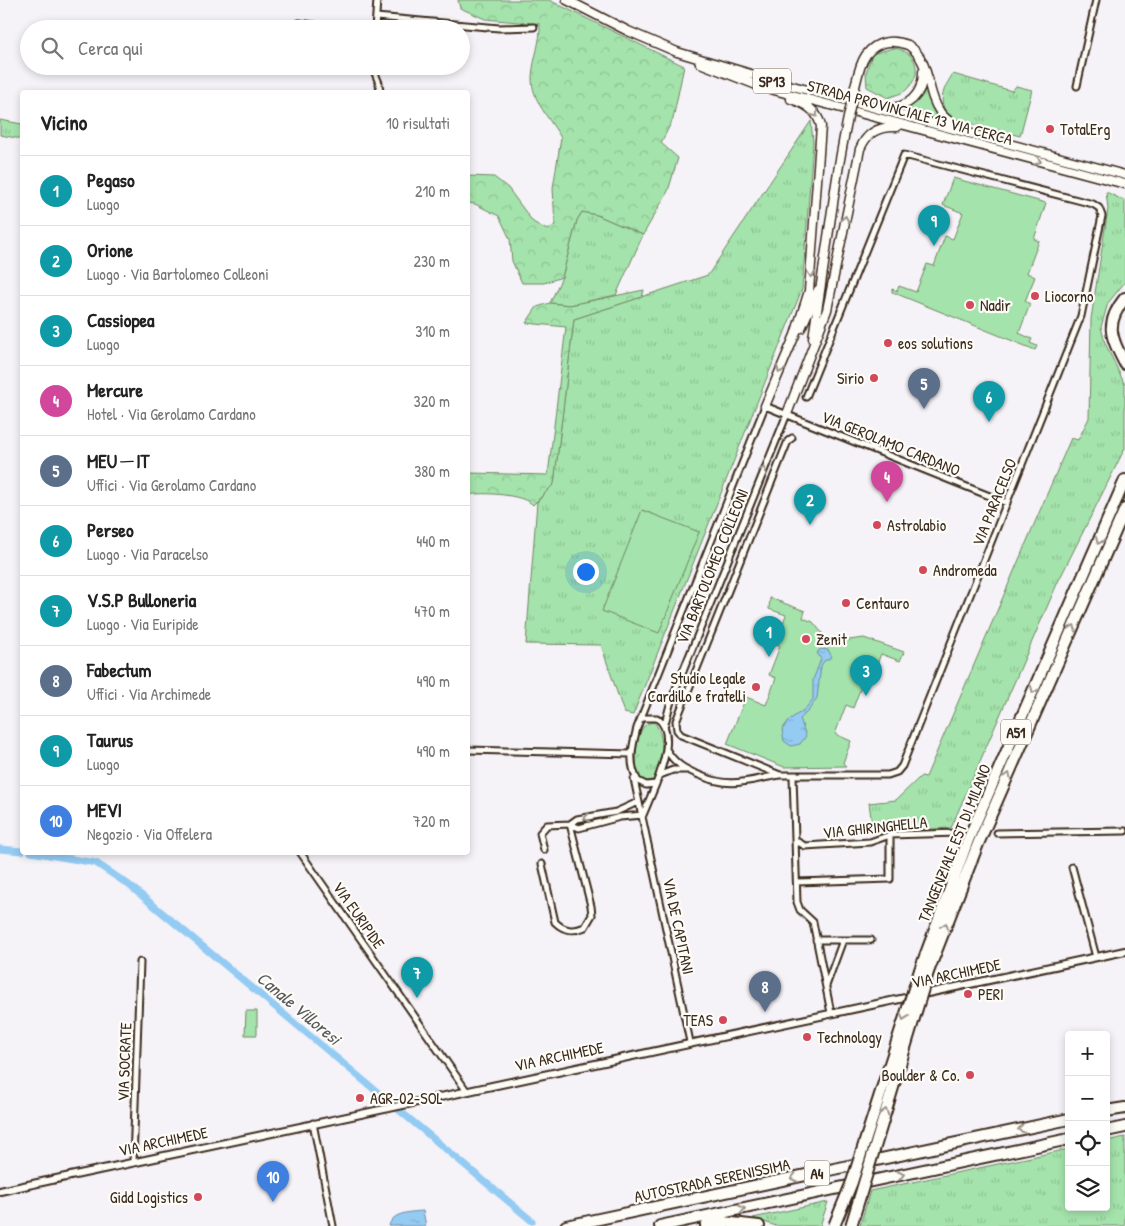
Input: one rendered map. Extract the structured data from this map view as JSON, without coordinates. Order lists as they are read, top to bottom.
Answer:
{
  "streets": {
    "highway": [
      "A51",
      "TANGENZIALE EST DI MILANO",
      "A4",
      "AUTOSTRADA SERENISSIMA"
    ],
    "main road": ["SP13", "STRADA PROVINCIALE 13 VIA CERCA"],
    "street": [
      "VIA GEROLAMO CARDANO",
      "VIA PARACELSO",
      "VIA BARTOLOMEO COLLEONI",
      "VIA GHIRINGHELLA",
      "VIA EURIPIDE",
      "VIA DE CAPITANI",
      "VIA ARCHIMEDE",
      "VIA SOCRATE"
    ]
  },
  "crossings": [
    ["SP13", "STRADA PROVINCIALE 13 VIA CERCA"],
    ["VIA GEROLAMO CARDANO", "VIA PARACELSO"],
    ["VIA GEROLAMO CARDANO", "VIA BARTOLOMEO COLLEONI"],
    ["VIA PARACELSO", "VIA BARTOLOMEO COLLEONI"],
    ["VIA BARTOLOMEO COLLEONI", "VIA DE CAPITANI"],
    ["VIA EURIPIDE", "VIA ARCHIMEDE"],
    ["VIA DE CAPITANI", "VIA ARCHIMEDE"],
    ["VIA ARCHIMEDE", "VIA SOCRATE"]
  ],
  "water": ["Canale Villoresi"],
  "places": [
    "TotalErg",
    "Liocorno",
    "Nadir",
    "eos solutions",
    "Sirio",
    "Astrolabio",
    "Andromeda",
    "Centauro",
    "Zenit",
    "Studio Legale Cardillo e fratelli",
    "PERI",
    "TEAS",
    "Technology",
    "Boulder & Co.",
    "AGR-02-SOL",
    "Gidd Logistics"
  ],
  "page": {
    "search": "Cerca qui",
    "heading": ["Vicino", "10 risultati"],
    "list": [
      {
        "mark": "1",
        "name": "Pegaso",
        "note": "Luogo",
        "value": "210 m"
      },
      {
        "mark": "2",
        "name": "Orione",
        "note": "Luogo · Via Bartolomeo Colleoni",
        "value": "230 m"
      },
      {
        "mark": "3",
        "name": "Cassiopea",
        "note": "Luogo",
        "value": "310 m"
      },
      {
        "mark": "4",
        "name": "Mercure",
        "note": "Hotel · Via Gerolamo Cardano",
        "value": "320 m"
      },
      {
        "mark": "5",
        "name": "MEUーIT",
        "note": "Uffici · Via Gerolamo Cardano",
        "value": "380 m"
      },
      {
        "mark": "6",
        "name": "Perseo",
        "note": "Luogo · Via Paracelso",
        "value": "440 m"
      },
      {
        "mark": "7",
        "name": "V.S.P Bulloneria",
        "note": "Luogo · Via Euripide",
        "value": "470 m"
      },
      {
        "mark": "8",
        "name": "Fabectum",
        "note": "Uffici · Via Archimede",
        "value": "490 m"
      },
      {
        "mark": "9",
        "name": "Taurus",
        "note": "Luogo",
        "value": "490 m"
      },
      {
        "mark": "10",
        "name": "MEVI",
        "note": "Negozio · Via Offelera",
        "value": "720 m"
      }
    ],
    "pins": [
      "9",
      "5",
      "6",
      "4",
      "2",
      "1",
      "3",
      "7",
      "8",
      "10"
    ],
    "map_buttons": ["+", "−"]
  }
}
